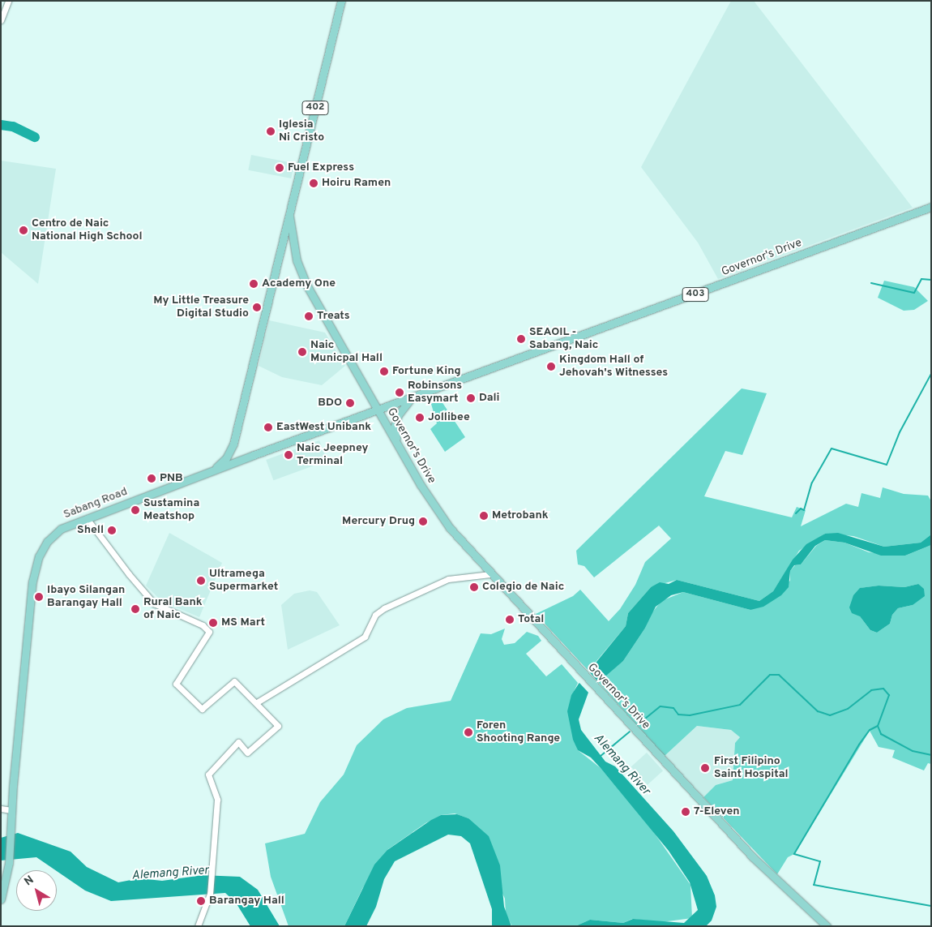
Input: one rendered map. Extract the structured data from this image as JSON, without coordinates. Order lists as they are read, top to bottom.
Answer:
{
  "streets": {
    "main road": [
      "402",
      "Governor's Drive",
      "403",
      "Sabang Road"
    ]
  },
  "crossings": [
    ["402", "Sabang Road"],
    ["Governor's Drive", "Sabang Road"]
  ],
  "water": ["Alemang River"],
  "places": [
    "Iglesia Ni Cristo",
    "Fuel Express",
    "Hoiru Ramen",
    "Centro de Naic National High School",
    "Academy One",
    "My Little Treasure Digital Studio",
    "Treats",
    "SEAOIL - Sabang, Naic",
    "Naic Municpal Hall",
    "Kingdom Hall of Jehovah's Witnesses",
    "Fortune King",
    "Robinsons Easymart",
    "Dali",
    "BDO",
    "Jollibee",
    "EastWest Unibank",
    "Naic Jeepney Terminal",
    "PNB",
    "Sustamina Meatshop",
    "Metrobank",
    "Mercury Drug",
    "Shell",
    "Ultramega Supermarket",
    "Colegio de Naic",
    "Ibayo Silangan Barangay Hall",
    "Rural Bank of Naic",
    "Total",
    "MS Mart",
    "Foren Shooting Range",
    "First Filipino Saint Hospital",
    "7-Eleven",
    "Barangay Hall"
  ],
  "north": "top left"
}
